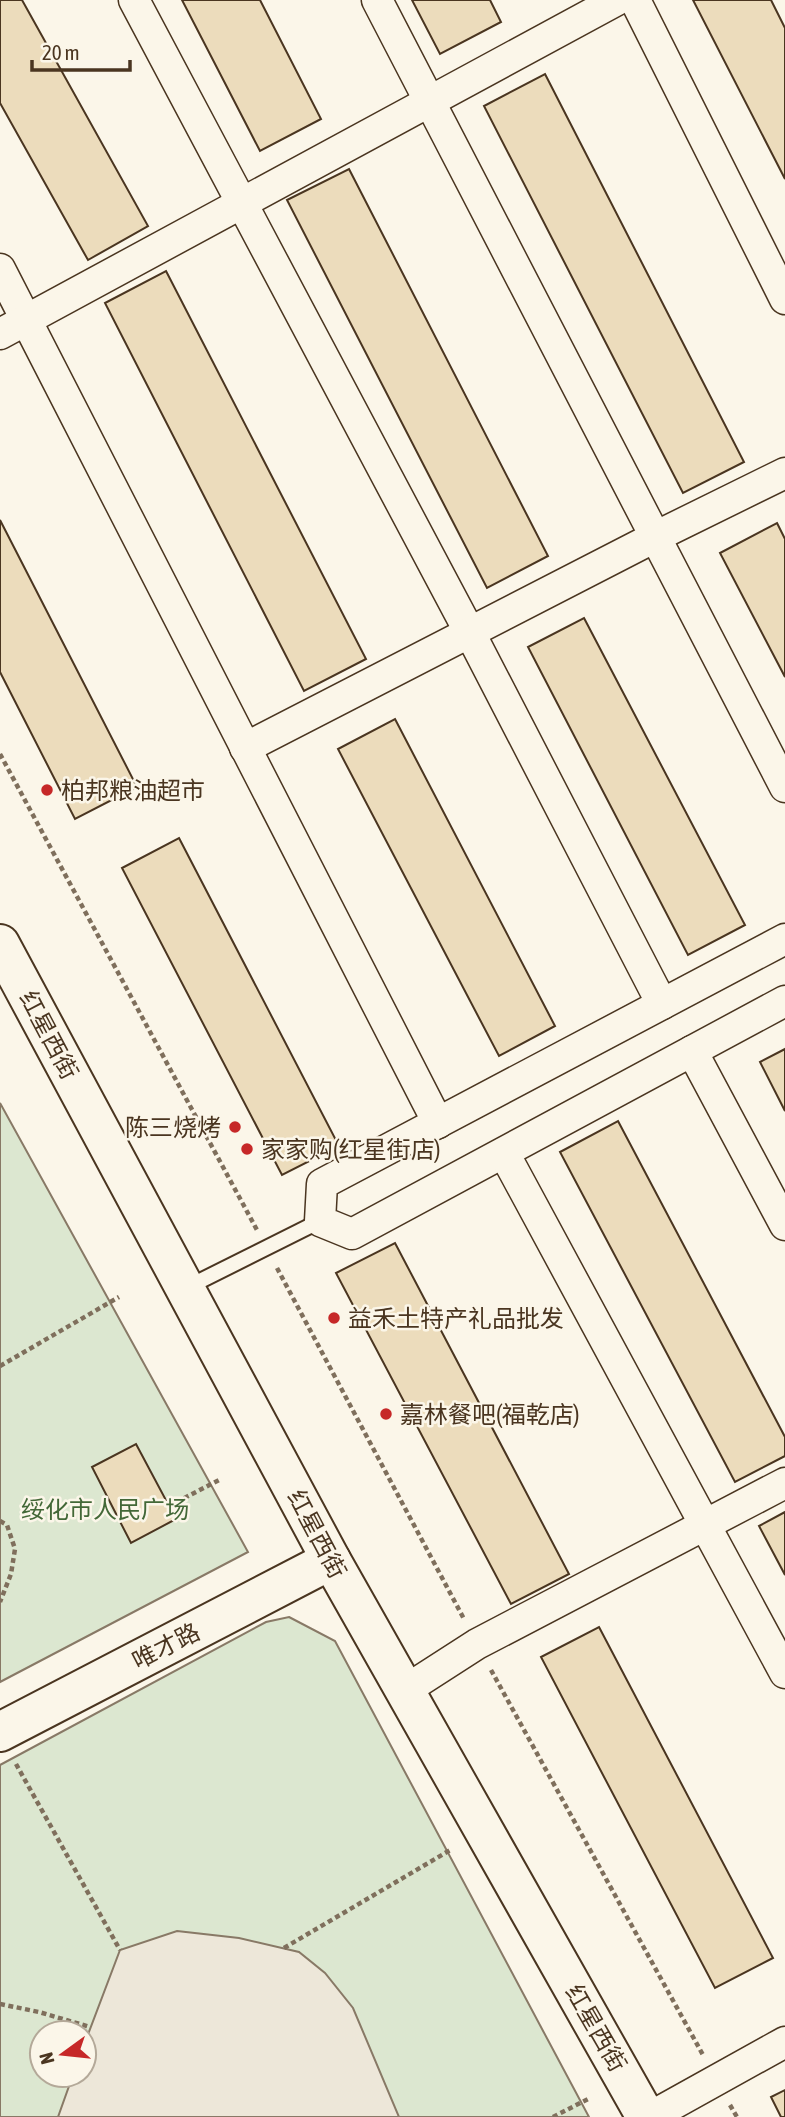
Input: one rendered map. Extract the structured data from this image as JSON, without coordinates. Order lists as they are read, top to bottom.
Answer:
{
  "streets": {
    "main road": ["红星西街", "唯才路"]
  },
  "crossings": [
    ["红星西街", "唯才路"]
  ],
  "parks": ["绥化市人民广场"],
  "places": [
    "柏邦粮油超市",
    "陈三烧烤",
    "家家购(红星街店)",
    "益禾土特产礼品批发",
    "嘉林餐吧(福乾店)"
  ],
  "scale_bar": "20 m",
  "north": "left"
}
